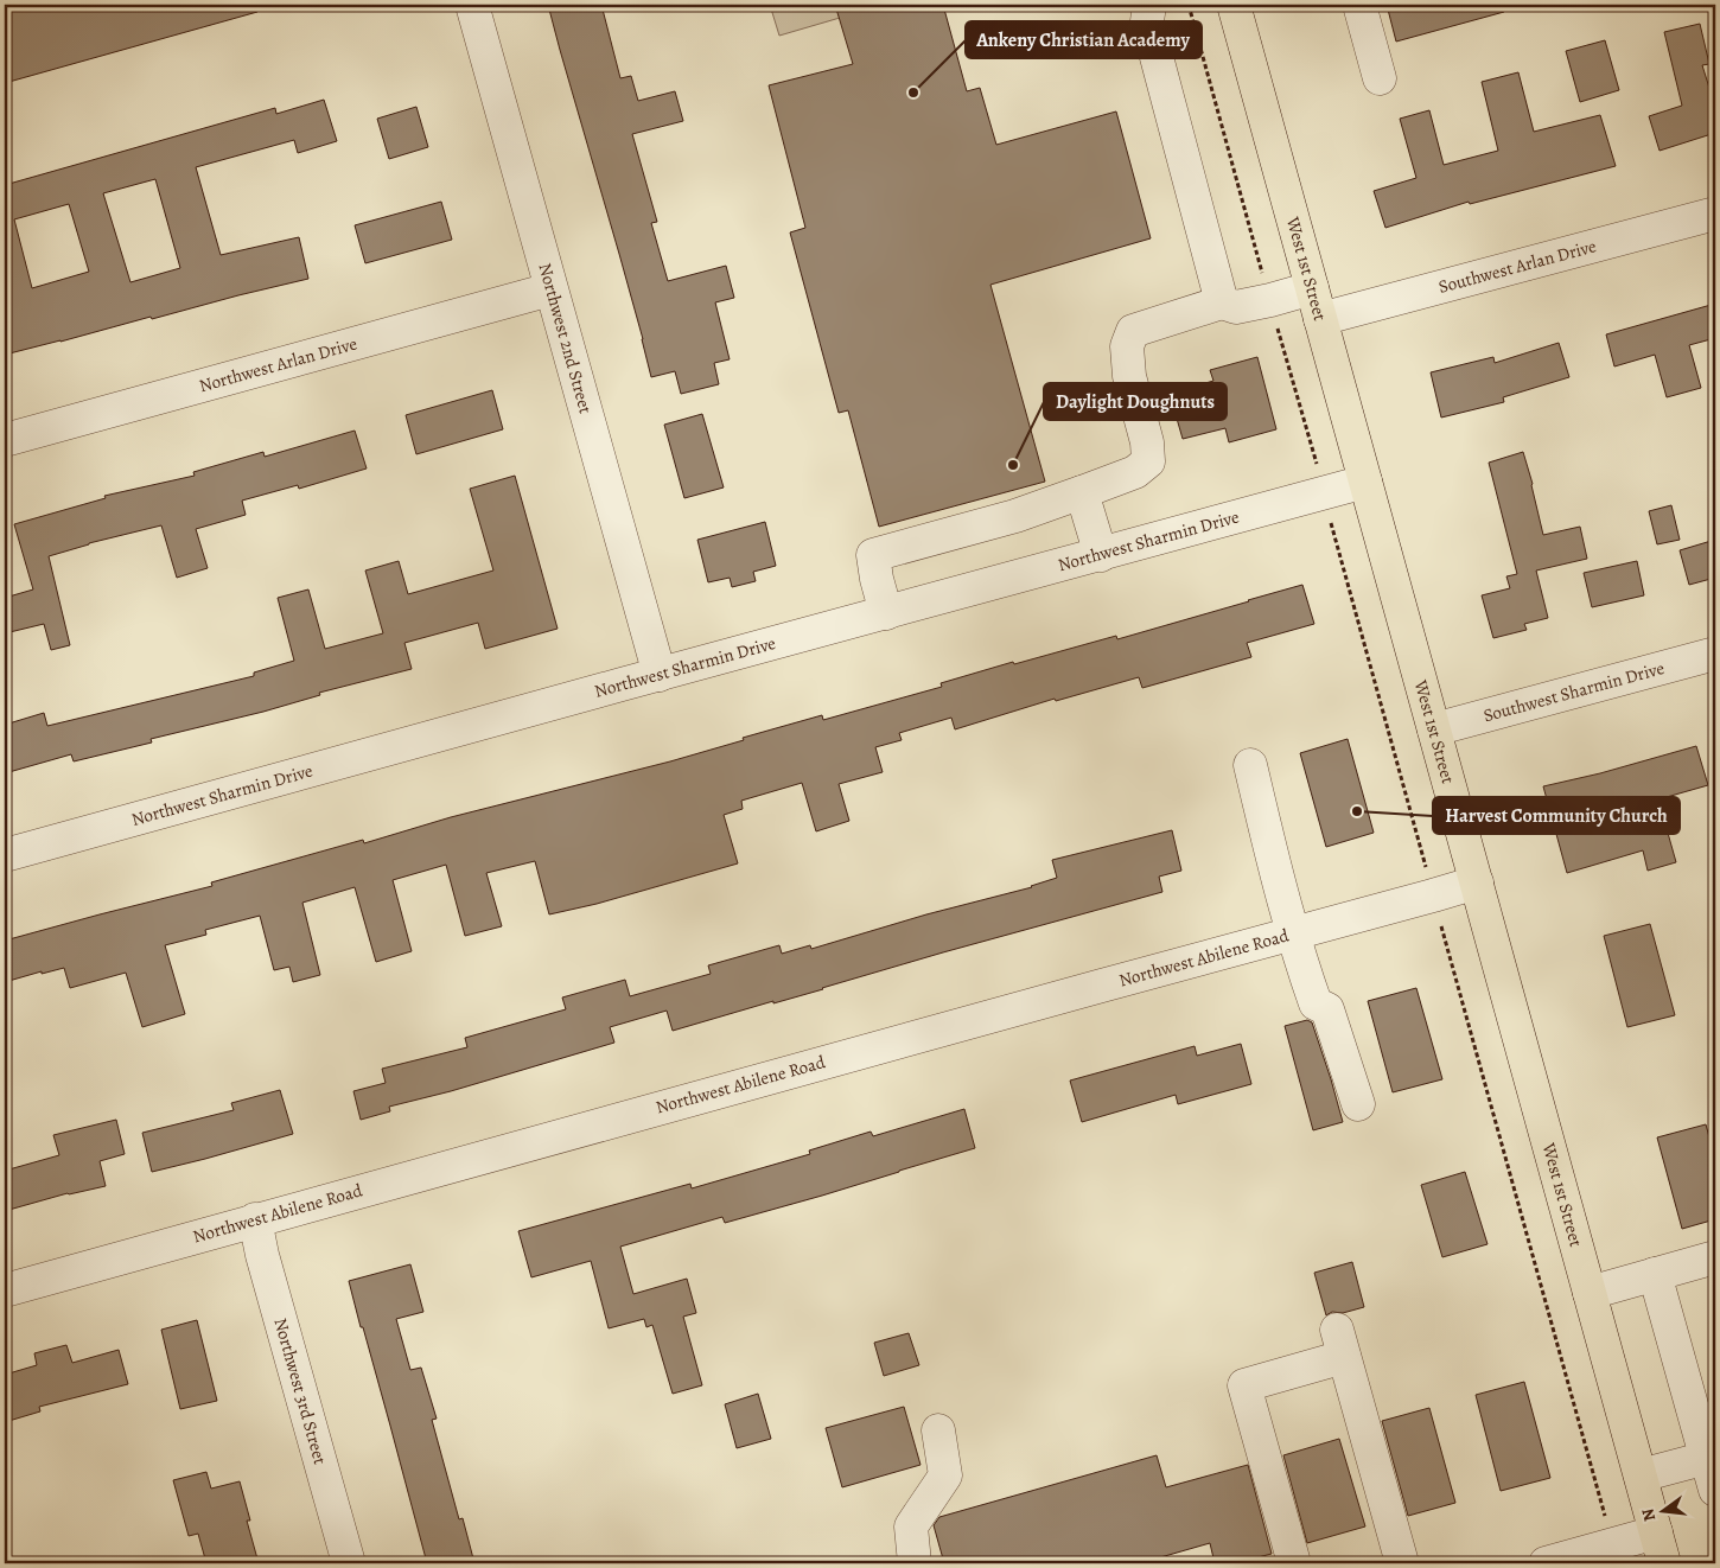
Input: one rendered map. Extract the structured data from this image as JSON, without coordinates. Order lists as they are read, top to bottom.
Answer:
{
  "streets": {
    "main road": ["West 1st Street"],
    "street": [
      "Southwest Arlan Drive",
      "Northwest 2nd Street",
      "Northwest Arlan Drive",
      "Northwest Sharmin Drive",
      "Southwest Sharmin Drive",
      "Northwest Abilene Road",
      "Northwest 3rd Street"
    ]
  },
  "crossings": [
    ["Southwest Arlan Drive", "West 1st Street"],
    ["West 1st Street", "Northwest Sharmin Drive"],
    ["West 1st Street", "Southwest Sharmin Drive"],
    ["West 1st Street", "Northwest Abilene Road"],
    ["Northwest 2nd Street", "Northwest Arlan Drive"],
    ["Northwest 2nd Street", "Northwest Sharmin Drive"],
    ["Northwest Abilene Road", "Northwest 3rd Street"]
  ],
  "places": ["Ankeny Christian Academy", "Daylight Doughnuts", "Harvest Community Church"],
  "north": "left"
}
